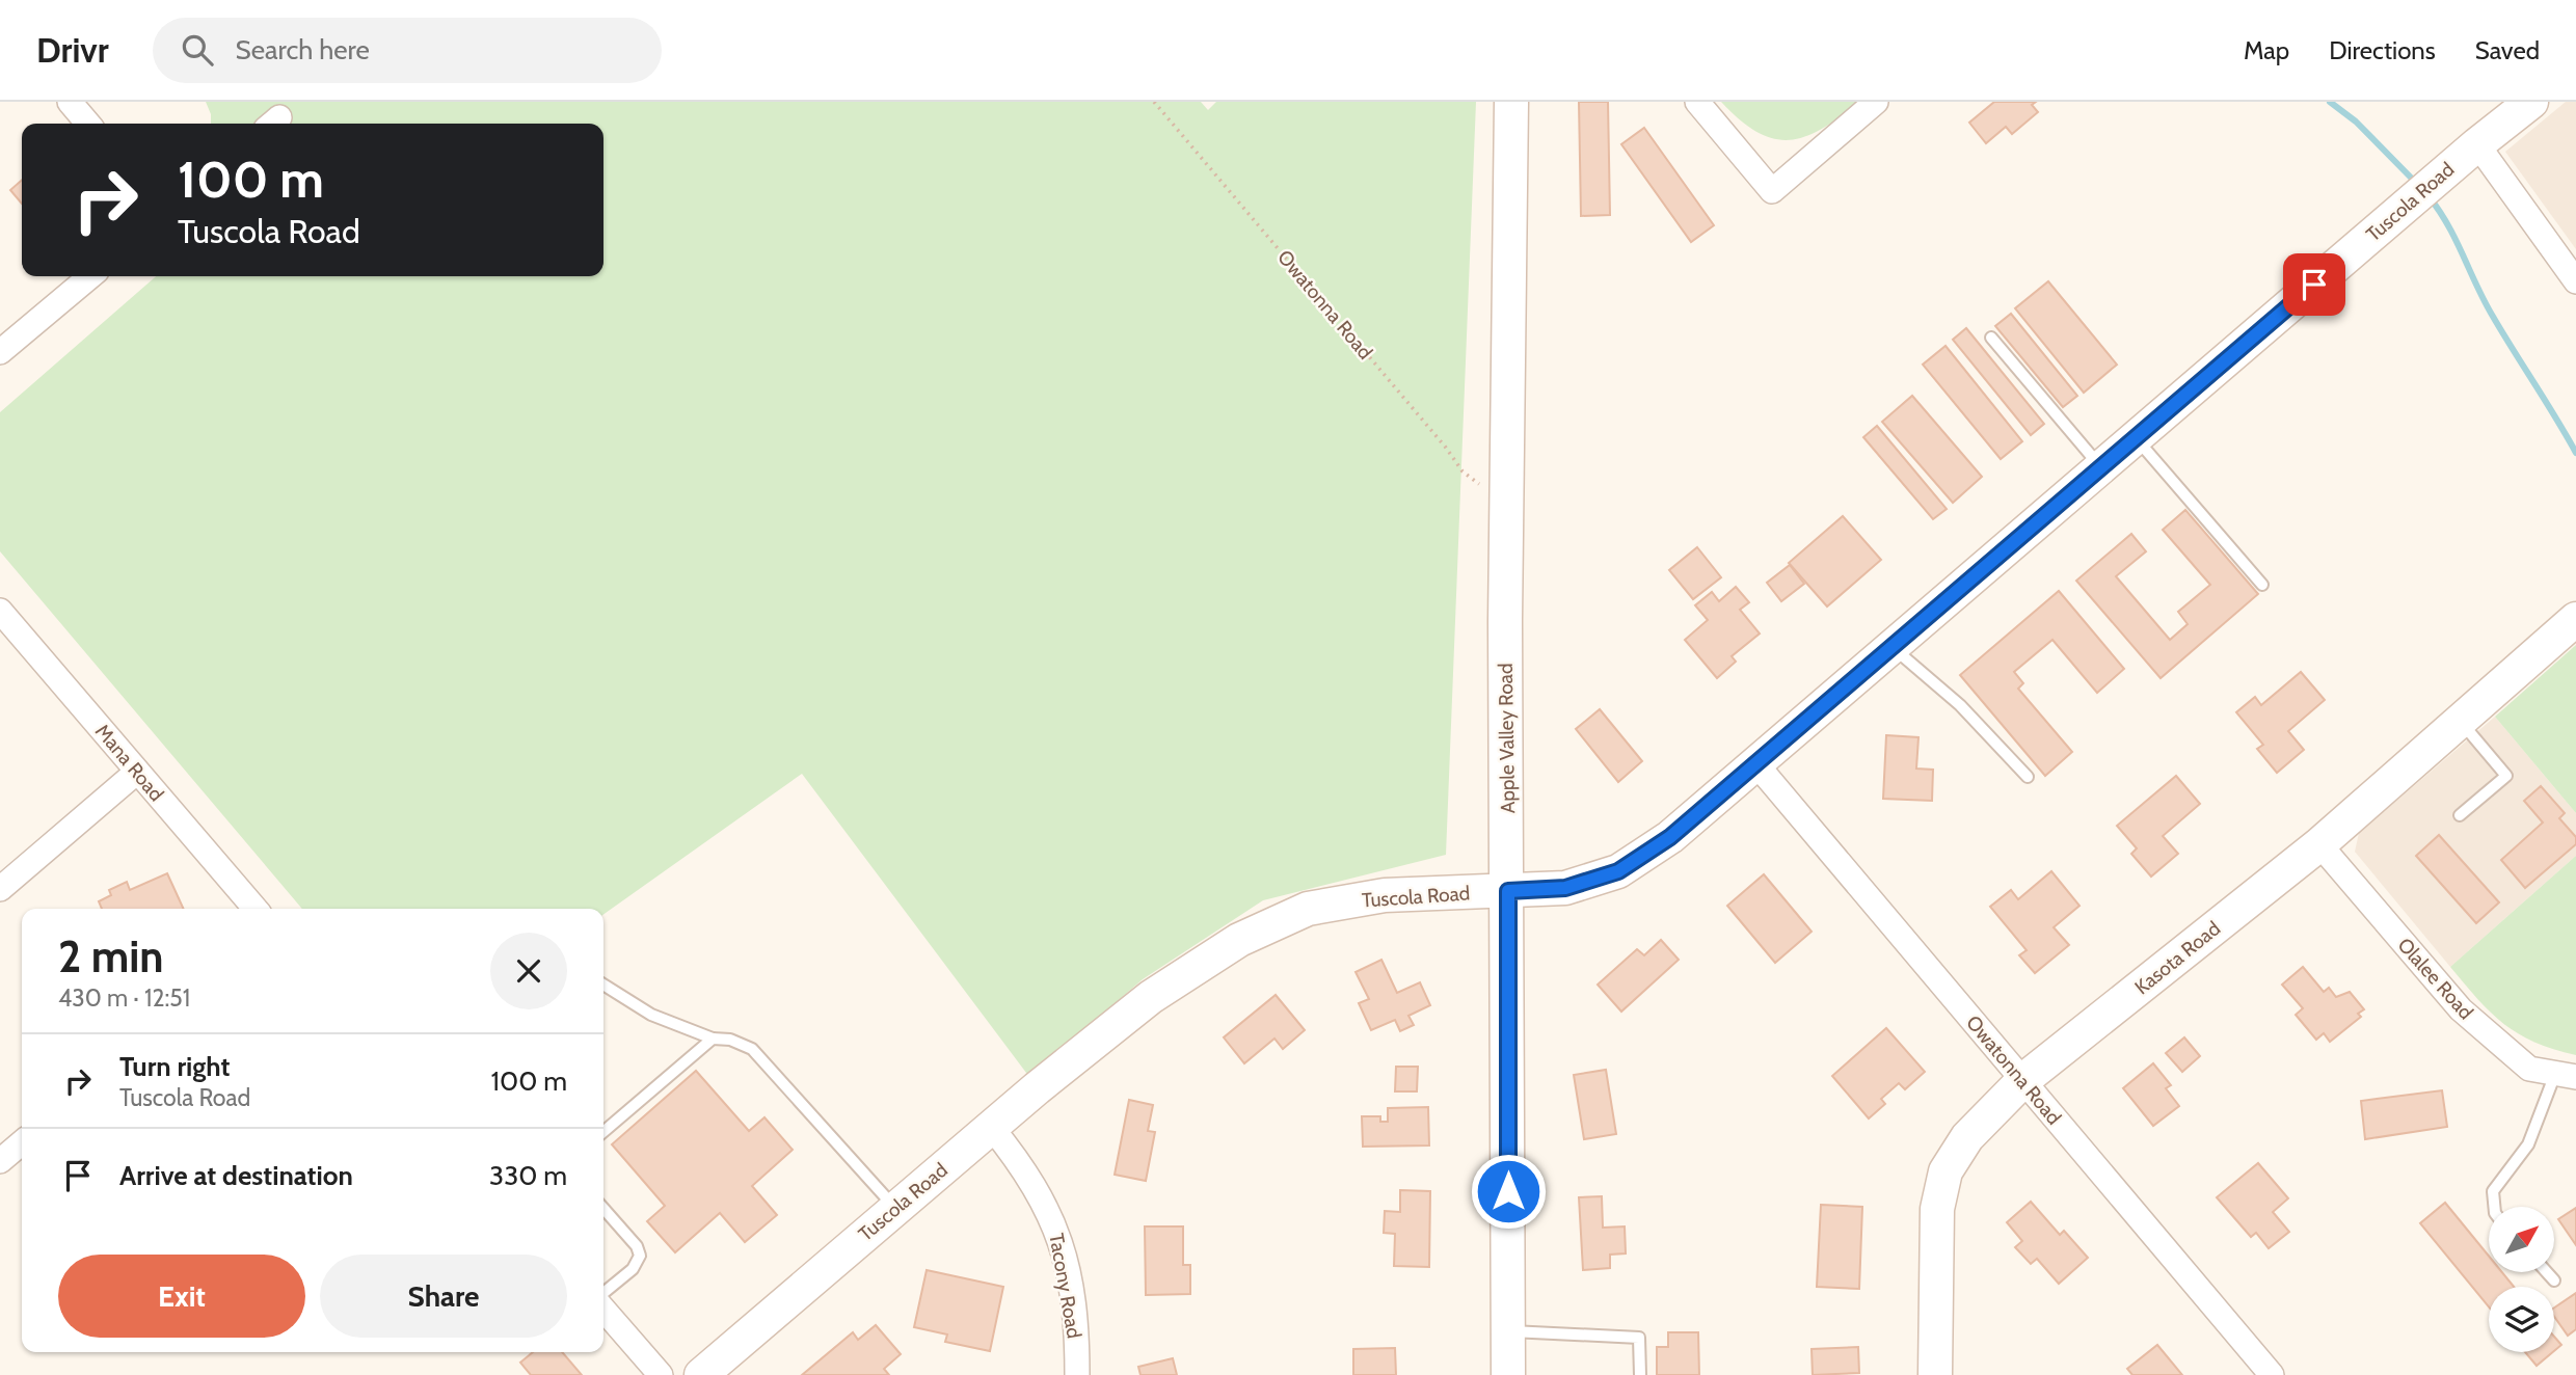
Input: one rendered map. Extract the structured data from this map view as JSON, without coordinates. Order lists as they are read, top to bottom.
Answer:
{
  "streets": {
    "street": [
      "Tuscola Road",
      "Owatonna Road",
      "Apple Valley Road",
      "Mana Road",
      "Kasota Road",
      "Olalee Road",
      "Tacony Road"
    ]
  },
  "crossings": [
    ["Tuscola Road", "Owatonna Road"],
    ["Tuscola Road", "Apple Valley Road"],
    ["Tuscola Road", "Tacony Road"],
    ["Owatonna Road", "Apple Valley Road"],
    ["Owatonna Road", "Kasota Road"],
    ["Kasota Road", "Olalee Road"]
  ],
  "north": "top right",
  "page": {
    "header": "Drivr",
    "search": "Search here",
    "nav": ["Map", "Directions", "Saved"],
    "turn": ["100 m", "Tuscola Road"],
    "heading": ["2 min", "430 m · 12:51"],
    "list": [
      {
        "name": "Turn right",
        "note": "Tuscola Road",
        "value": "100 m"
      },
      {
        "name": "Arrive at destination",
        "value": "330 m"
      }
    ],
    "buttons": ["Exit", "Share"]
  }
}
